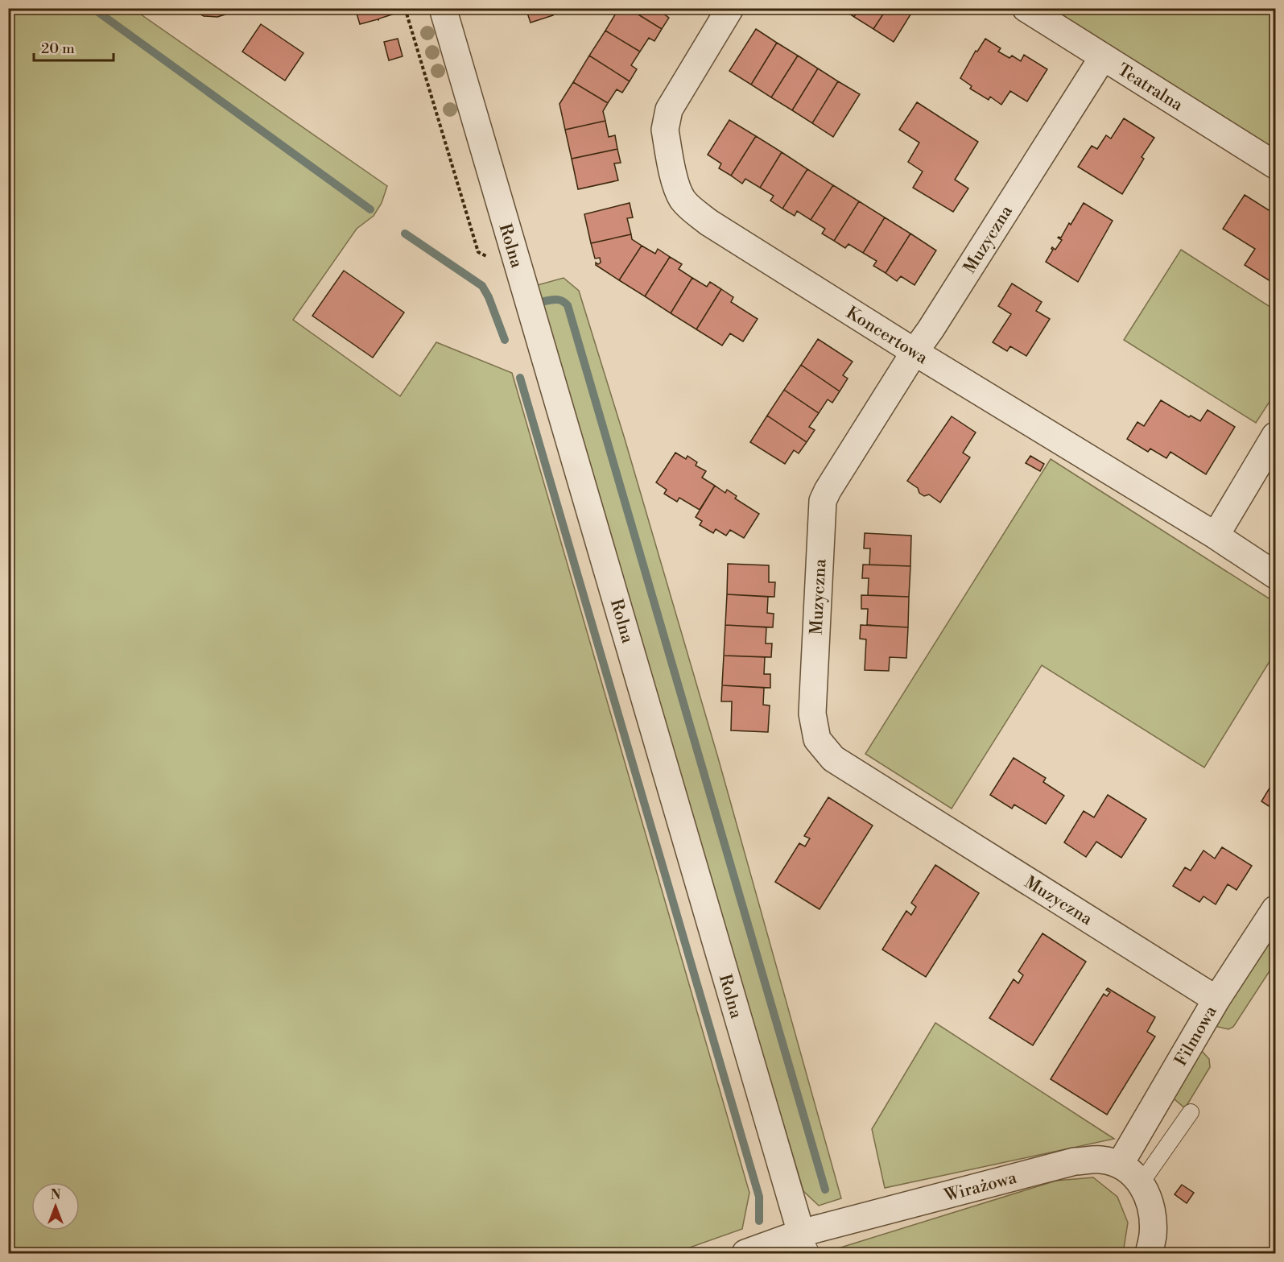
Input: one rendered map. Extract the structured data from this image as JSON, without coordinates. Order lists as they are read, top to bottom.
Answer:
{
  "streets": {
    "street": [
      "Teatralna",
      "Muzyczna",
      "Rolna",
      "Koncertowa",
      "Filmowa",
      "Wirażowa"
    ]
  },
  "crossings": [
    ["Teatralna", "Muzyczna"],
    ["Muzyczna", "Koncertowa"],
    ["Muzyczna", "Filmowa"],
    ["Rolna", "Wirażowa"],
    ["Filmowa", "Wirażowa"]
  ],
  "scale_bar": "20 m",
  "north": "top"
}
